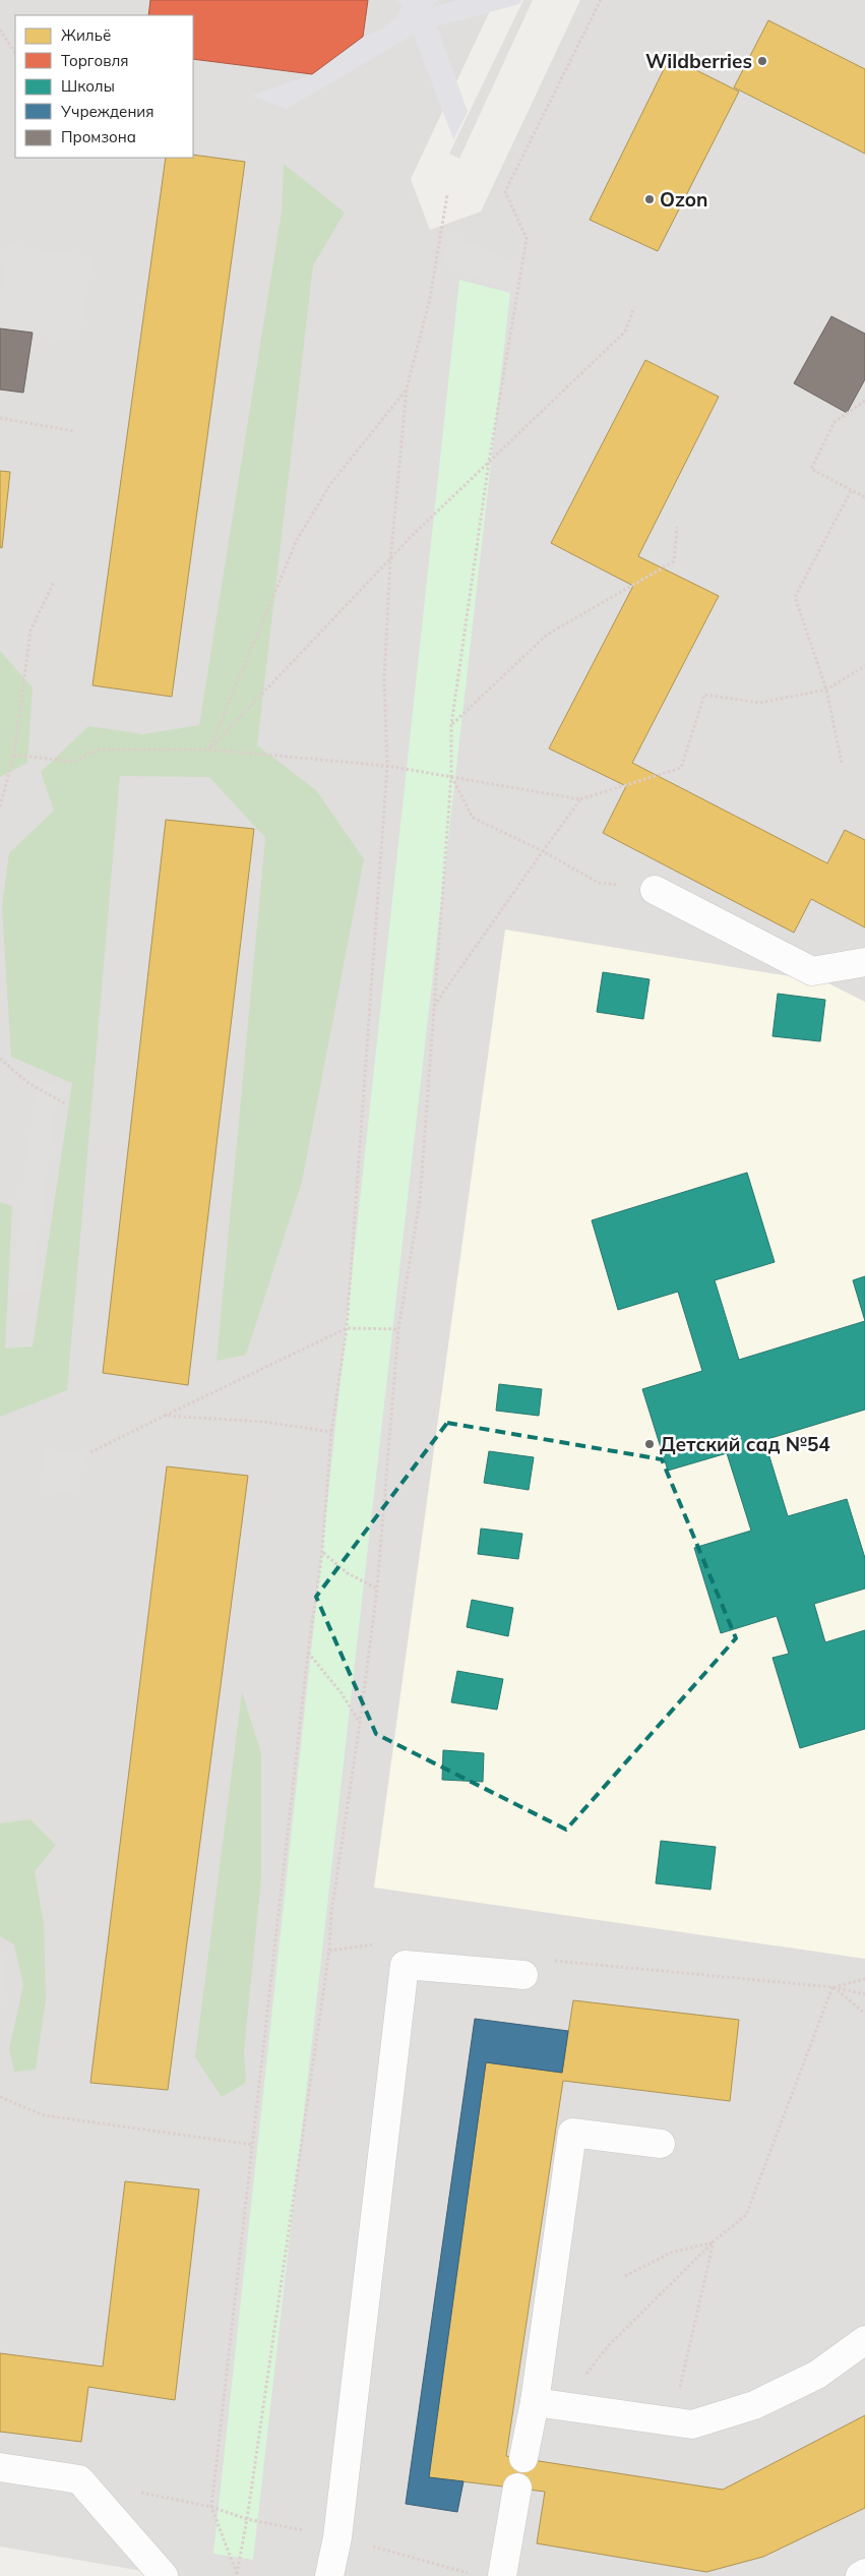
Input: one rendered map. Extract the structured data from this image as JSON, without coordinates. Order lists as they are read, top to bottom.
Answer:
{
  "places": ["Wildberries", "Ozon", "Детский сад №54"],
  "legend": [
    "Жильё",
    "Торговля",
    "Школы",
    "Учреждения",
    "Промзона"
  ]
}
